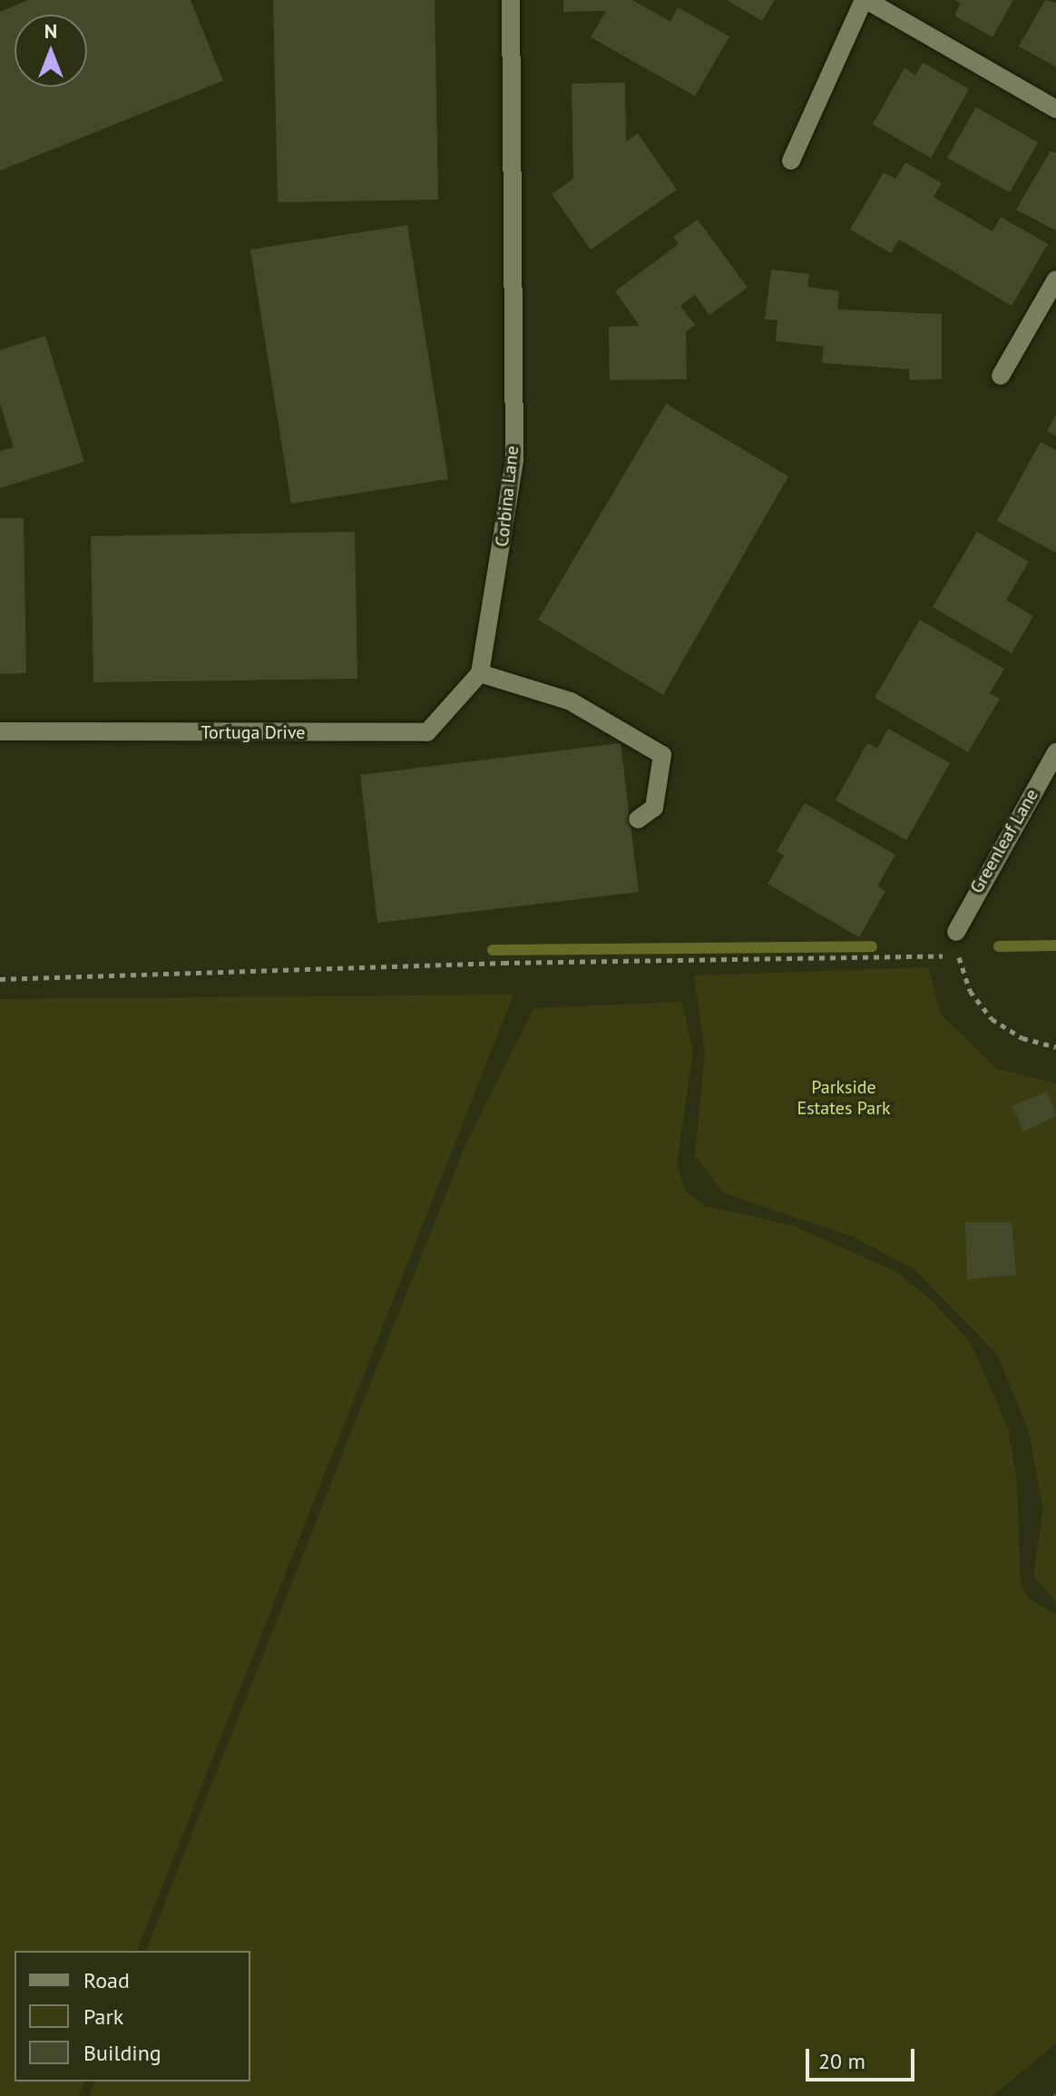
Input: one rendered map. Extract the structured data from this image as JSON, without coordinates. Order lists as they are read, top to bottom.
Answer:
{
  "streets": {
    "street": ["Corbina Lane", "Tortuga Drive", "Greenleaf Lane"]
  },
  "crossings": [
    ["Corbina Lane", "Tortuga Drive"]
  ],
  "parks": ["Parkside Estates Park"],
  "legend": ["Road", "Park", "Building"],
  "scale_bar": "20 m",
  "north": "top"
}
